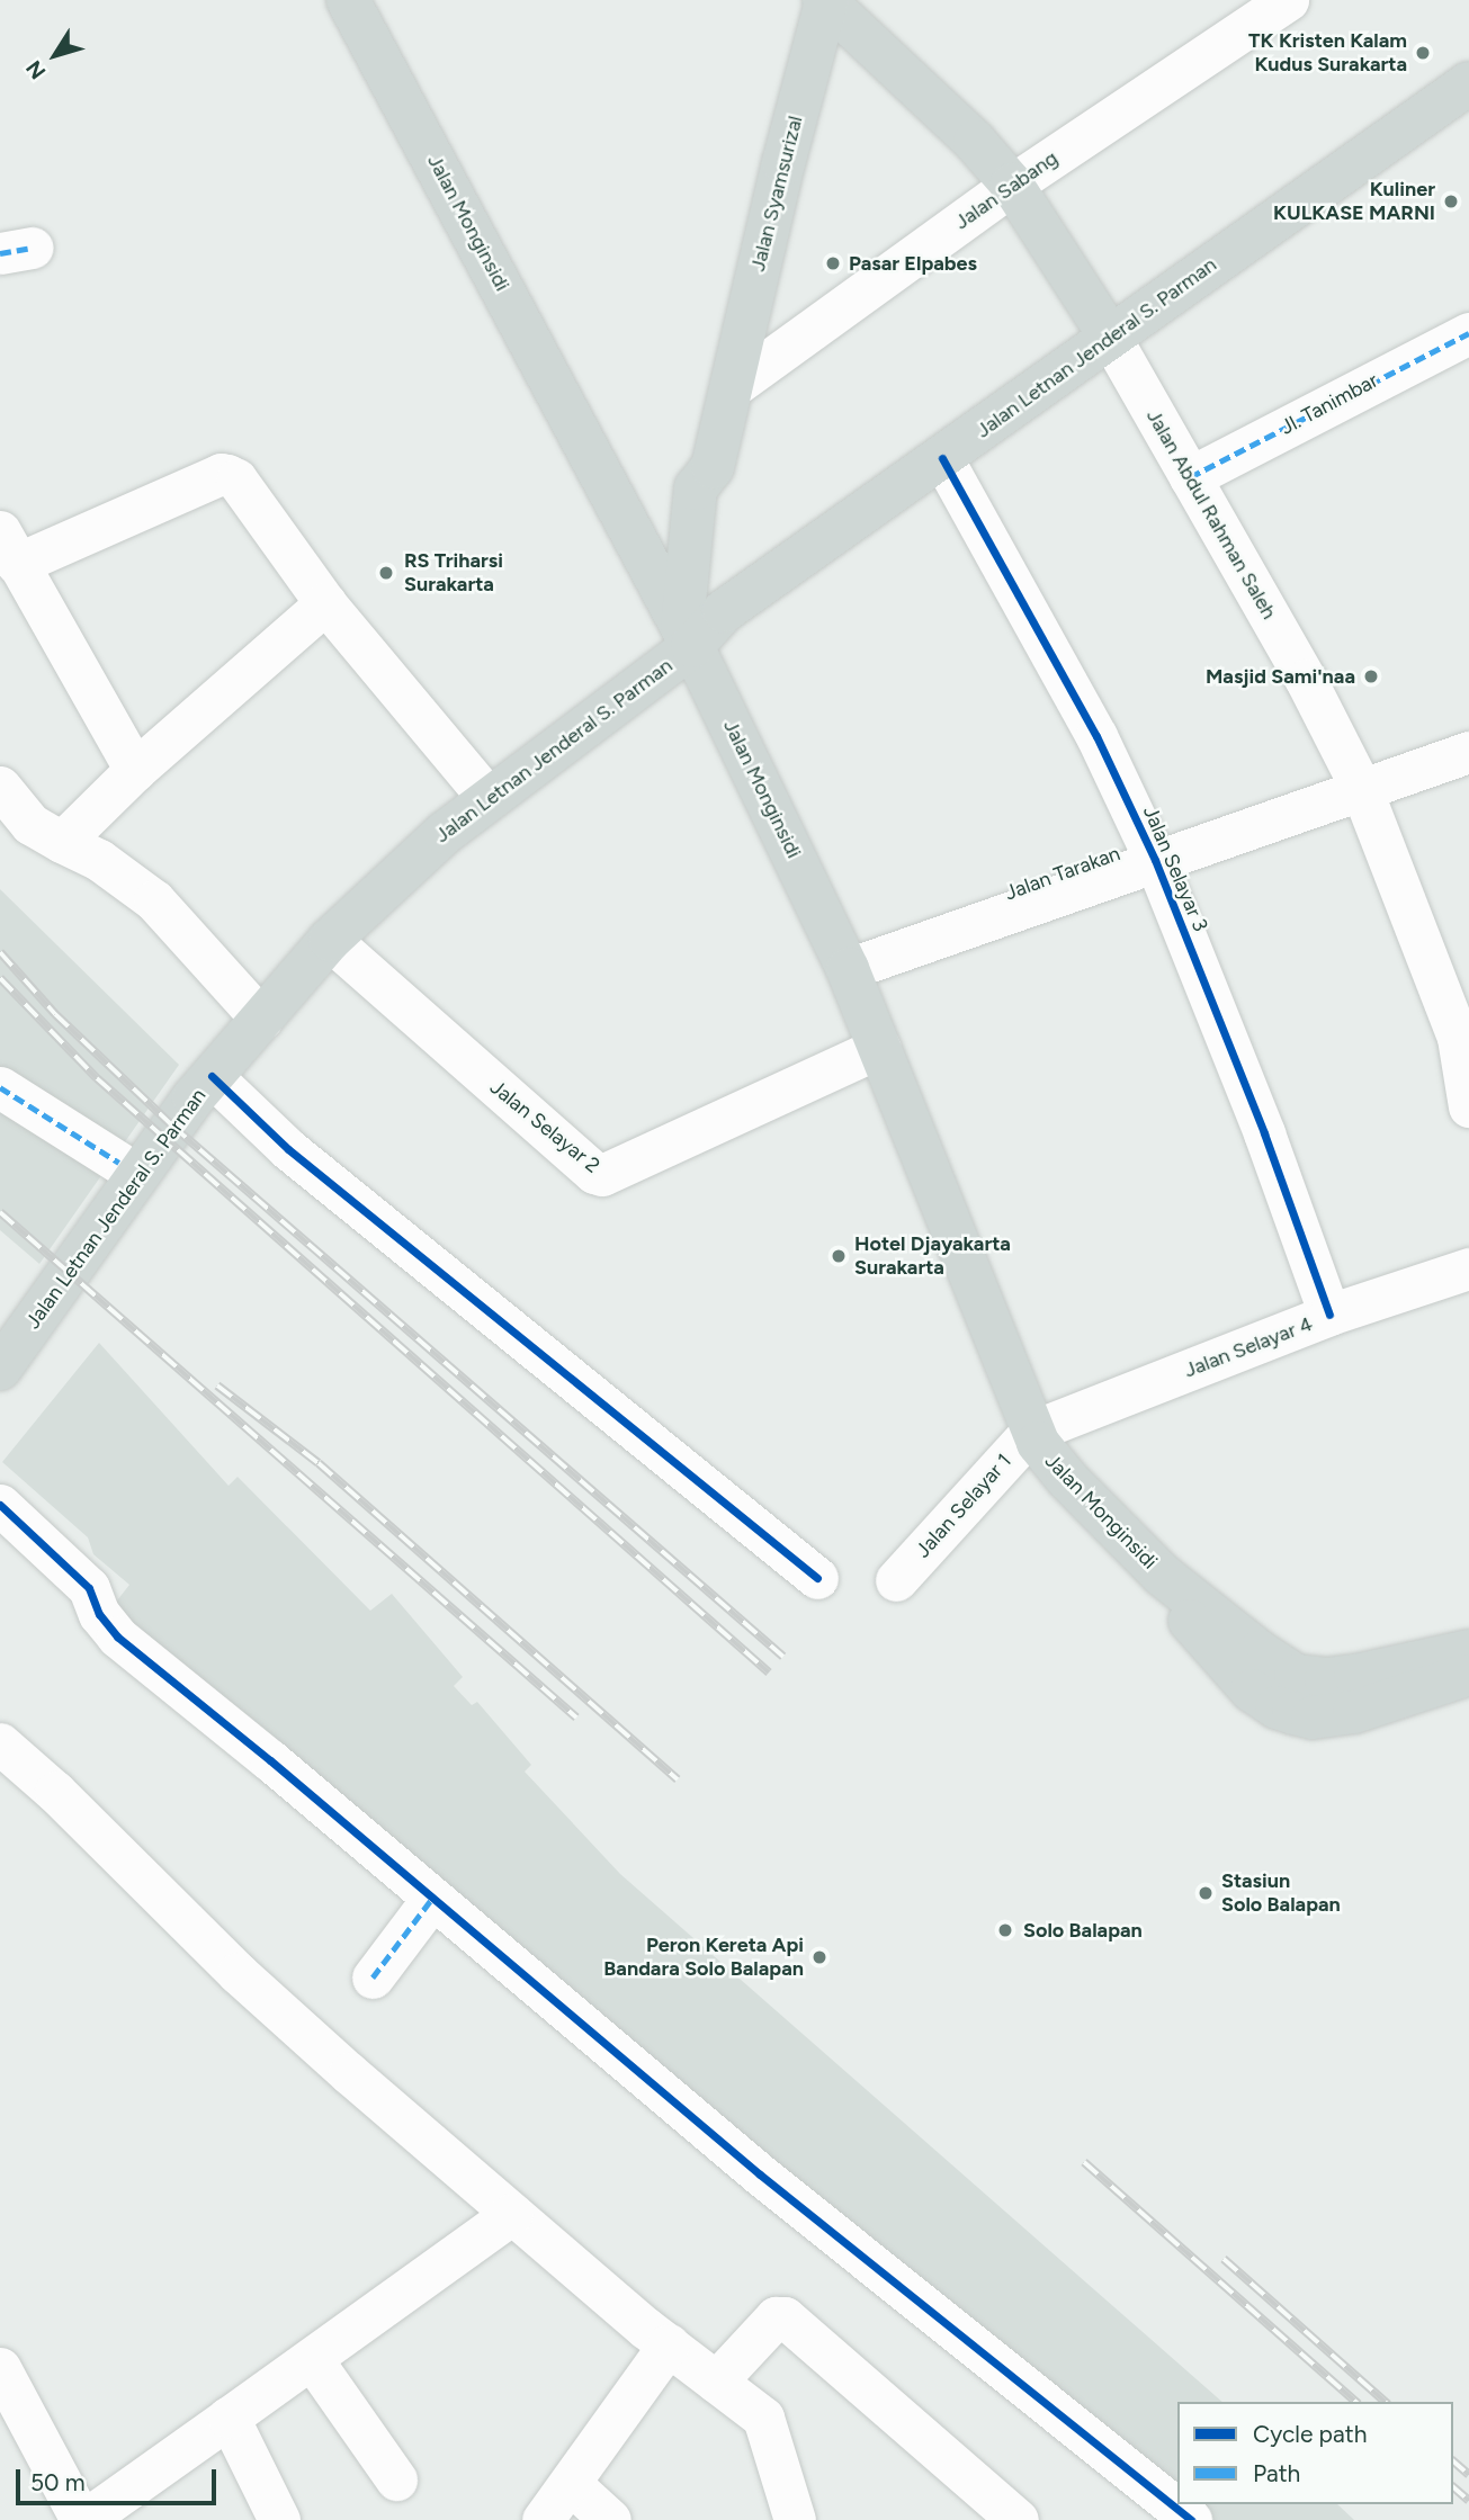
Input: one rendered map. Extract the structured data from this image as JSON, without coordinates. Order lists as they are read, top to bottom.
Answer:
{
  "streets": {
    "main road": [
      "Jalan Syamsurizal",
      "Jalan Monginsidi",
      "Jalan Letnan Jenderal S. Parman",
      "Jalan Abdul Rahman Saleh"
    ],
    "street": [
      "Jalan Sabang",
      "Jl. Tanimbar",
      "Jalan Selayar 3",
      "Jalan Tarakan",
      "Jalan Selayar 2",
      "Jalan Selayar 4",
      "Jalan Selayar 1"
    ]
  },
  "crossings": [
    ["Jalan Sabang", "Jalan Syamsurizal"],
    ["Jalan Sabang", "Jalan Abdul Rahman Saleh"],
    ["Jalan Syamsurizal", "Jalan Monginsidi"],
    ["Jalan Syamsurizal", "Jalan Letnan Jenderal S. Parman"],
    ["Jalan Syamsurizal", "Jalan Abdul Rahman Saleh"],
    ["Jalan Monginsidi", "Jalan Letnan Jenderal S. Parman"],
    ["Jalan Monginsidi", "Jalan Tarakan"],
    ["Jalan Monginsidi", "Jalan Selayar 2"],
    ["Jalan Monginsidi", "Jalan Selayar 4"],
    ["Jalan Monginsidi", "Jalan Selayar 1"],
    ["Jalan Letnan Jenderal S. Parman", "Jalan Abdul Rahman Saleh"],
    ["Jalan Letnan Jenderal S. Parman", "Jalan Selayar 3"],
    ["Jalan Letnan Jenderal S. Parman", "Jalan Selayar 2"],
    ["Jl. Tanimbar", "Jalan Abdul Rahman Saleh"],
    ["Jalan Abdul Rahman Saleh", "Jalan Tarakan"],
    ["Jalan Selayar 3", "Jalan Tarakan"],
    ["Jalan Selayar 3", "Jalan Selayar 4"],
    ["Jalan Selayar 4", "Jalan Selayar 1"]
  ],
  "places": [
    "TK Kristen Kalam Kudus Surakarta",
    "Kuliner KULKASE MARNI",
    "Pasar Elpabes",
    "RS Triharsi Surakarta",
    "Masjid Sami'naa",
    "Hotel Djayakarta Surakarta",
    "Stasiun Solo Balapan",
    "Solo Balapan",
    "Peron Kereta Api Bandara Solo Balapan"
  ],
  "legend": ["Cycle path", "Path"],
  "scale_bar": "50 m",
  "north": "bottom left"
}
